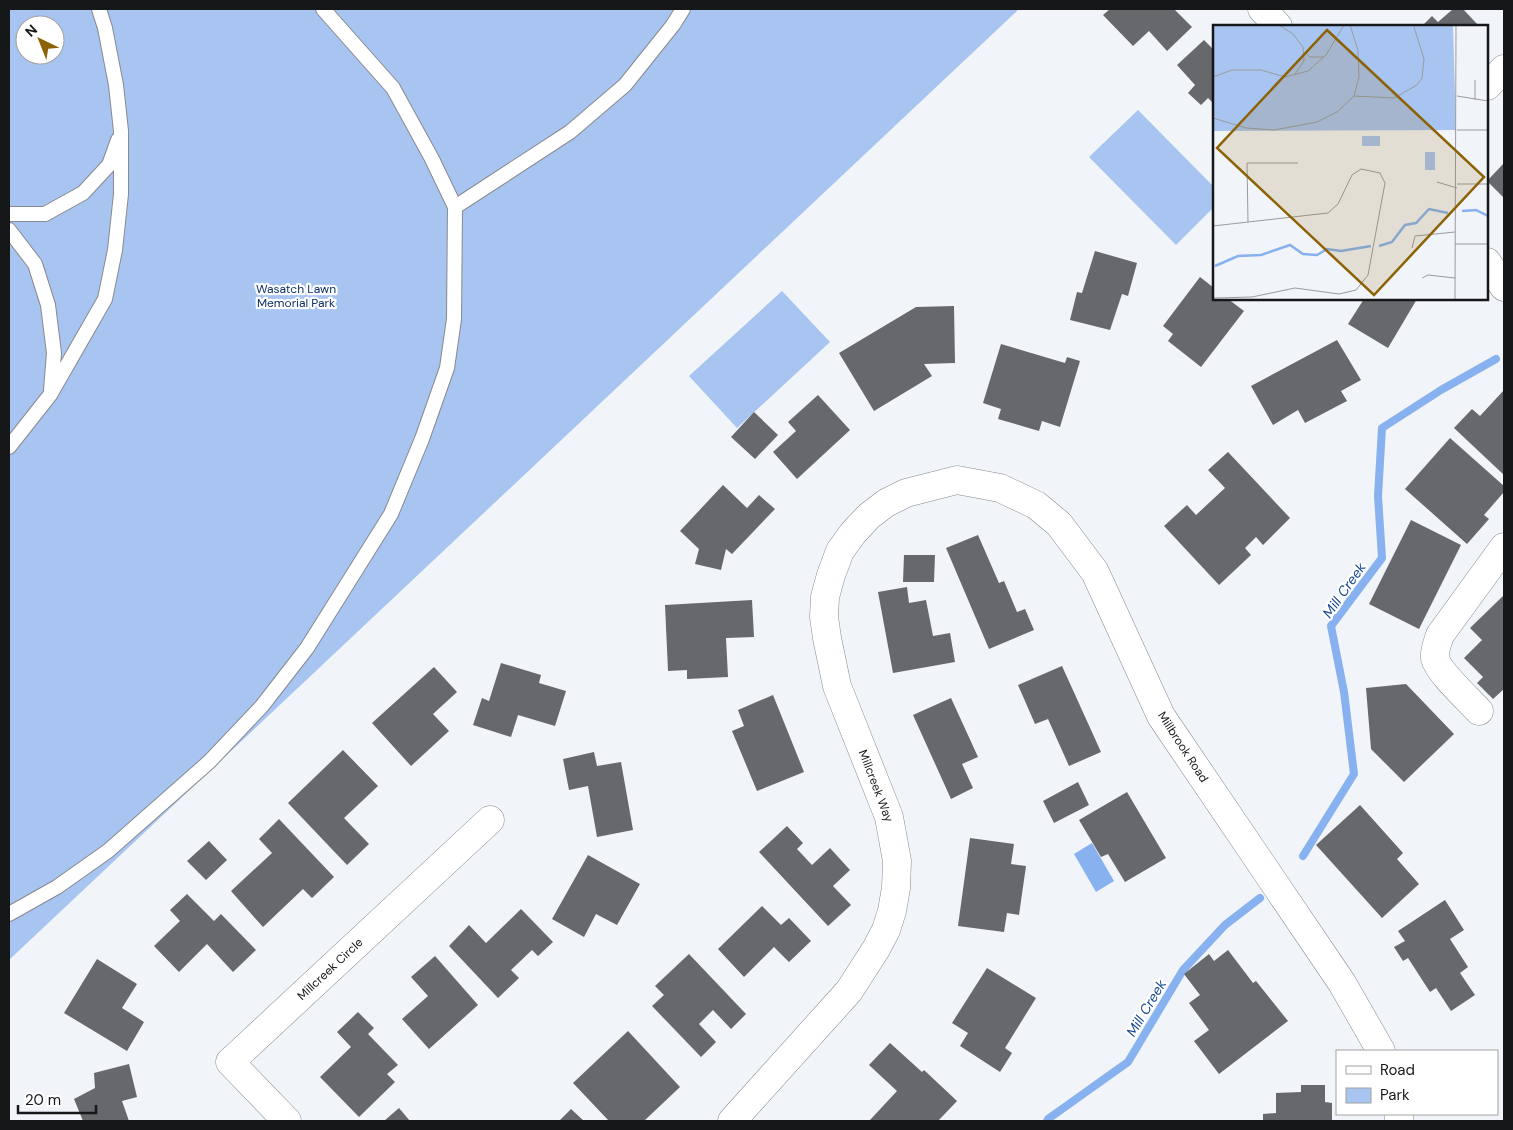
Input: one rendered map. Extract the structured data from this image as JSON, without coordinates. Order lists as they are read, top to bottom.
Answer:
{
  "streets": {
    "street": ["Millbrook Road", "Millcreek Way", "Millcreek Circle"]
  },
  "crossings": [
    ["Millbrook Road", "Millcreek Way"]
  ],
  "water": ["Mill Creek"],
  "parks": ["Wasatch Lawn Memorial Park"],
  "legend": ["Road", "Park"],
  "scale_bar": "20 m",
  "north": "top left"
}
